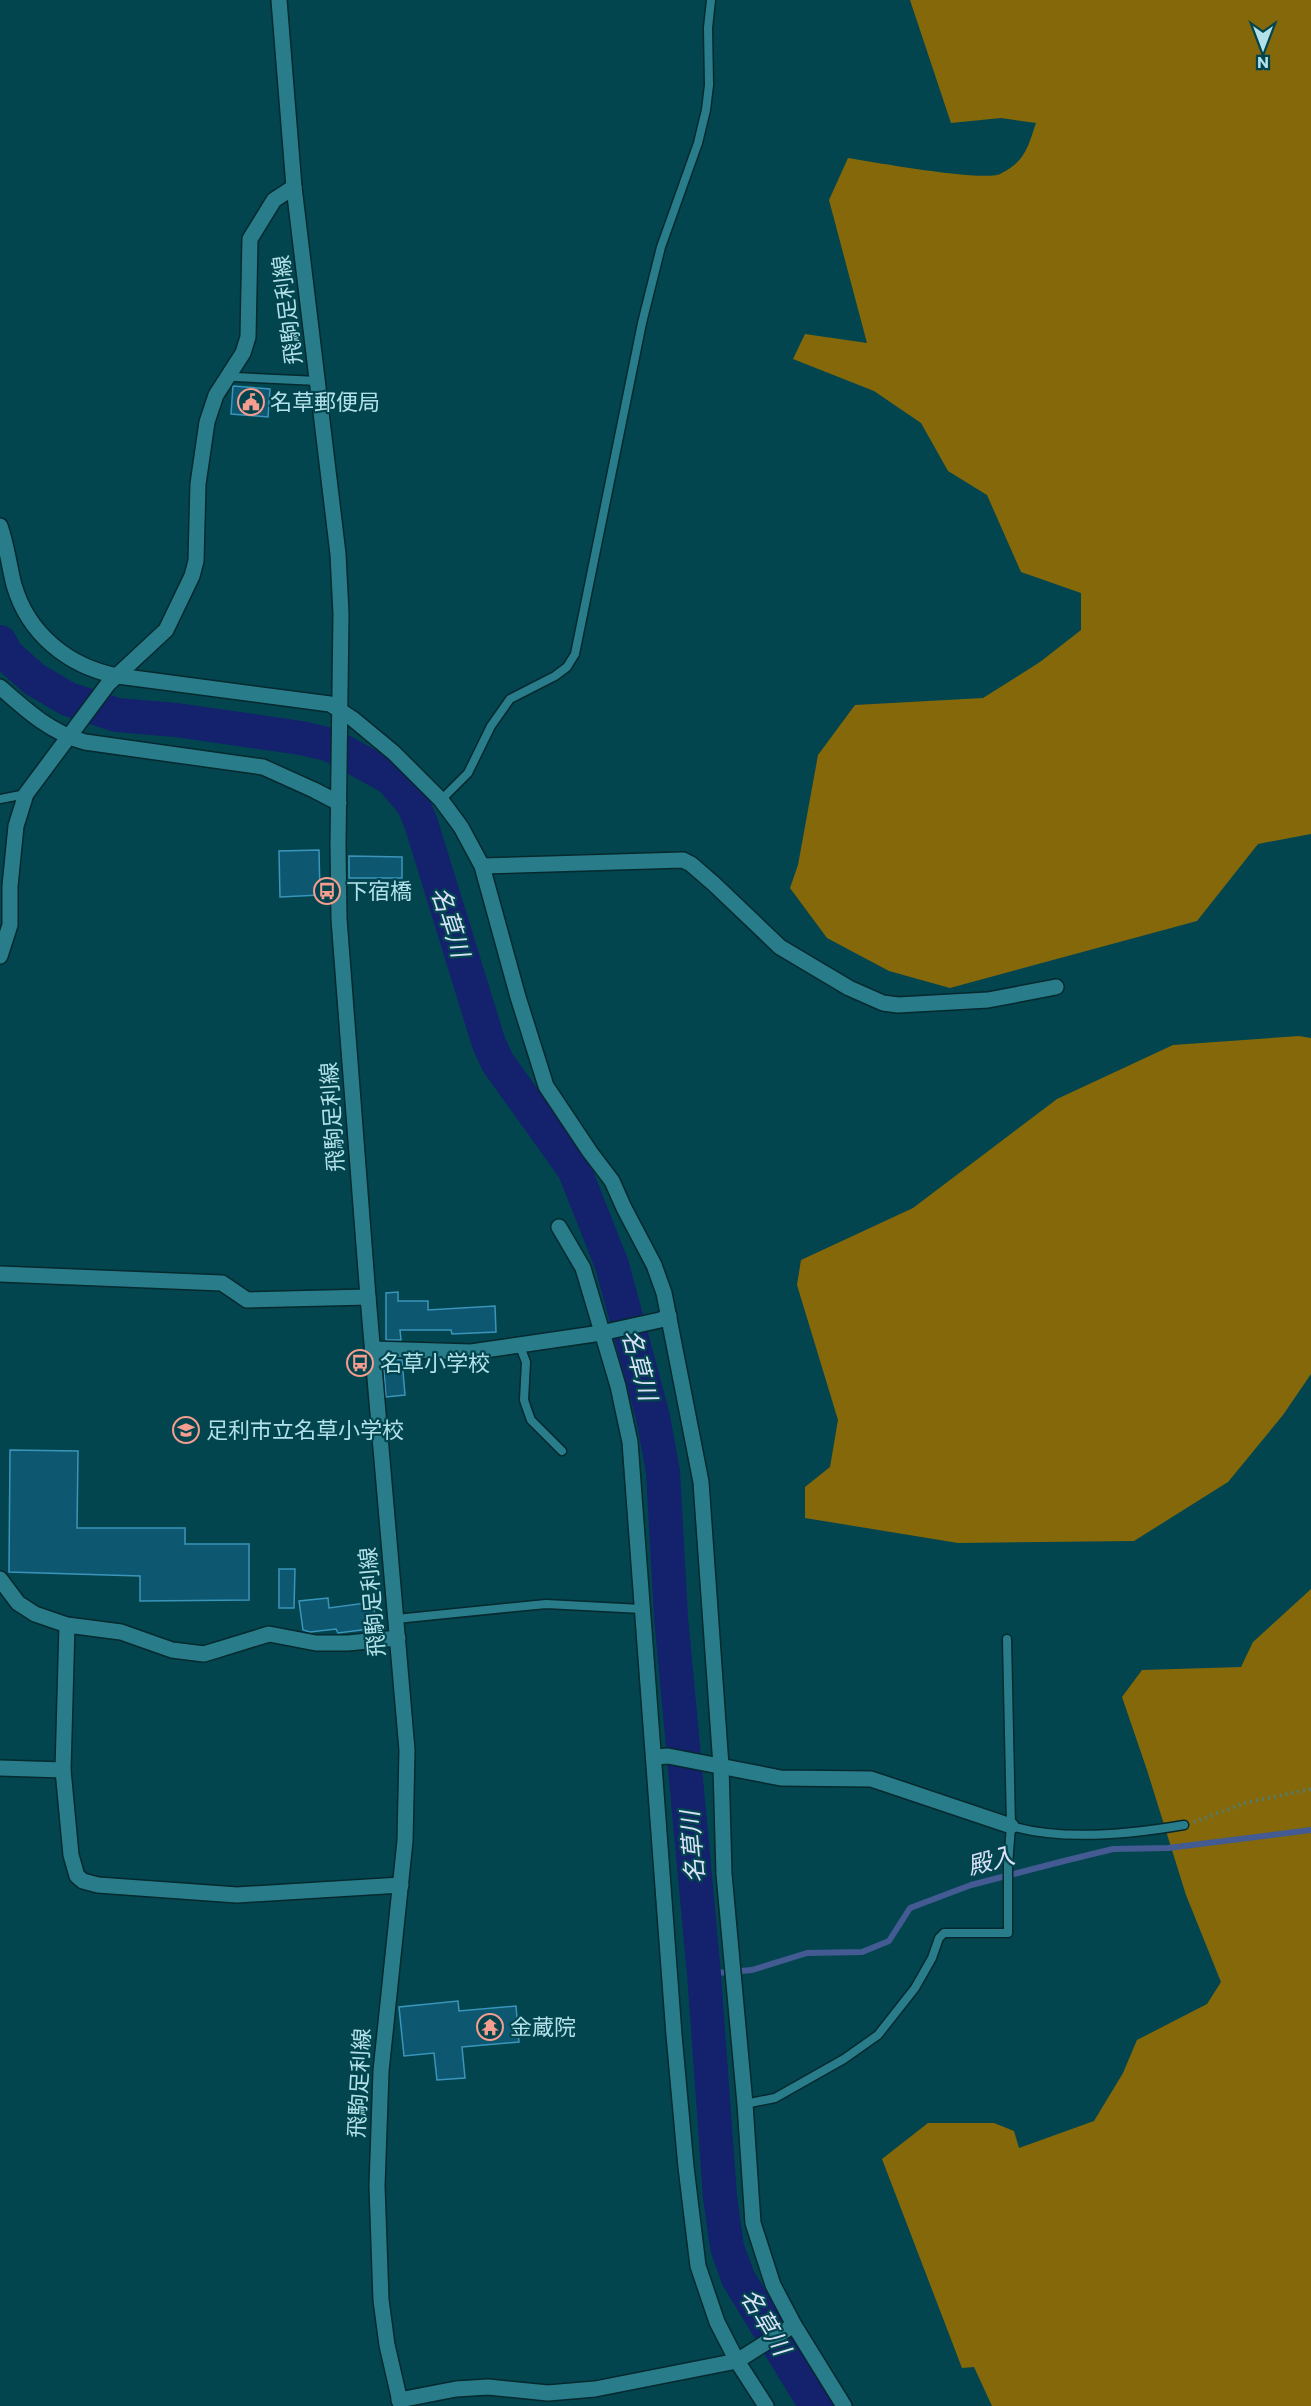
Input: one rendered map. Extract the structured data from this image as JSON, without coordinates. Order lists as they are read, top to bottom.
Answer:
{
  "streets": {
    "street": ["飛駒足利線"]
  },
  "water": ["名草川", "殿入"],
  "places": {
    "public building": ["名草郵便局"],
    "bus stop": ["下宿橋", "名草小学校"],
    "school or university": ["足利市立名草小学校"],
    "temple": ["金蔵院"]
  },
  "north": "bottom"
}
